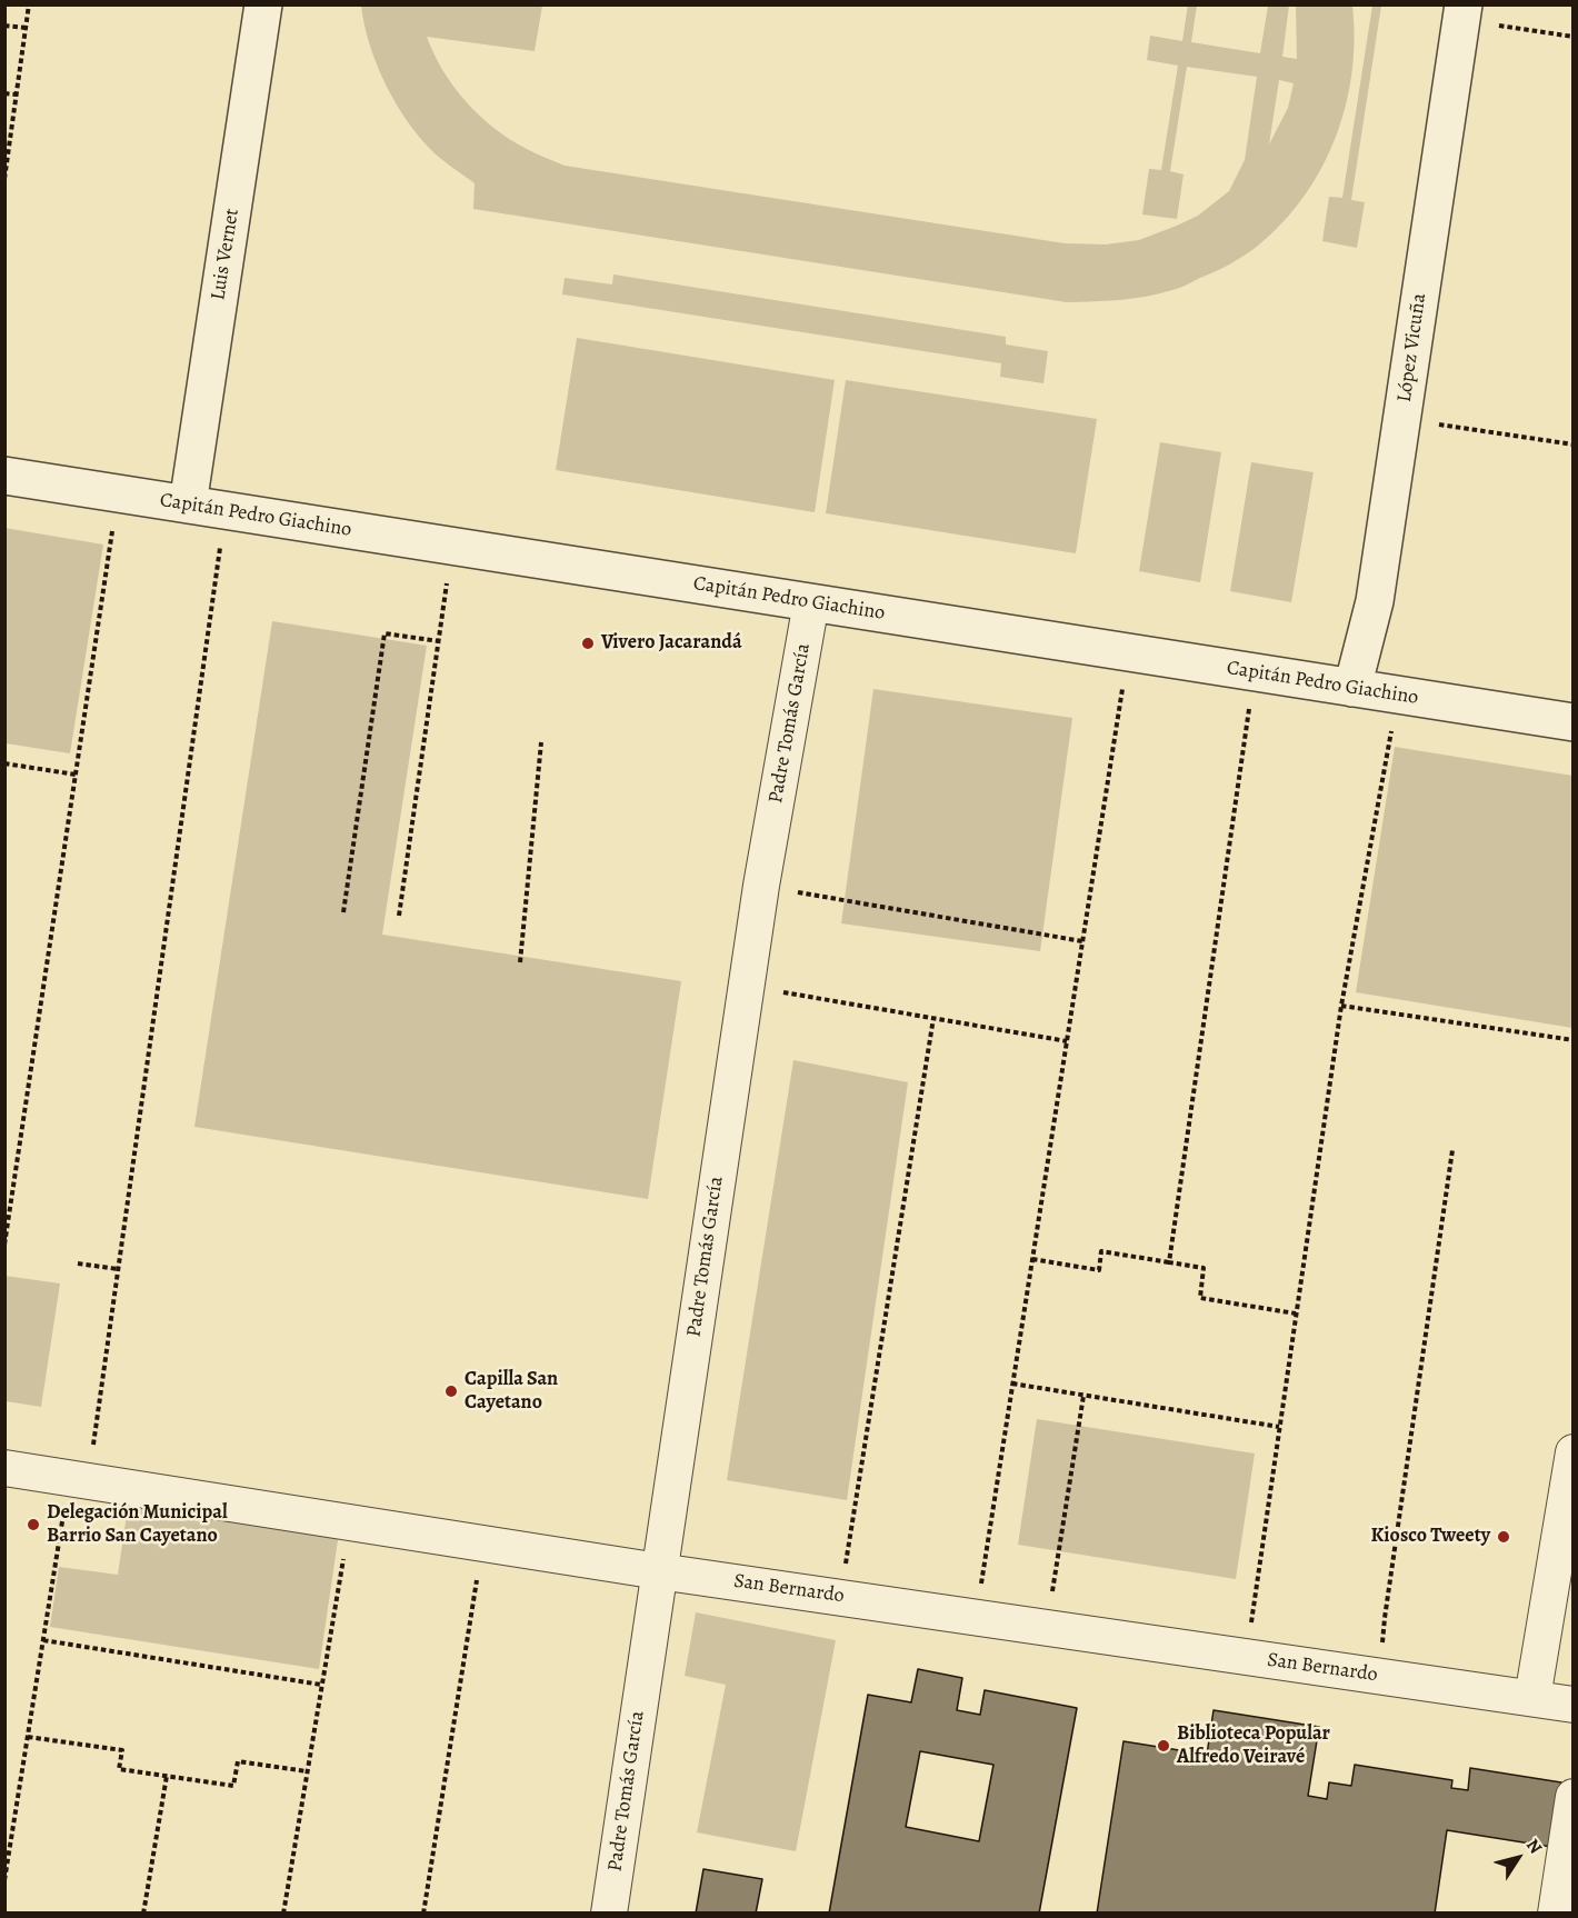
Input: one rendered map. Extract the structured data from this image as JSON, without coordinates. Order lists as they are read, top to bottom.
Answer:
{
  "streets": {
    "street": [
      "Luis Vernet",
      "López Vicuña",
      "Capitán Pedro Giachino",
      "Padre Tomás García",
      "San Bernardo"
    ]
  },
  "crossings": [
    ["Luis Vernet", "Capitán Pedro Giachino"],
    ["López Vicuña", "Capitán Pedro Giachino"],
    ["Capitán Pedro Giachino", "Padre Tomás García"],
    ["Padre Tomás García", "San Bernardo"]
  ],
  "places": [
    "Vivero Jacarandá",
    "Capilla San Cayetano",
    "Delegación Municipal Barrio San Cayetano",
    "Kiosco Tweety",
    "Biblioteca Popular Alfredo Veiravé"
  ],
  "north": "top right"
}
